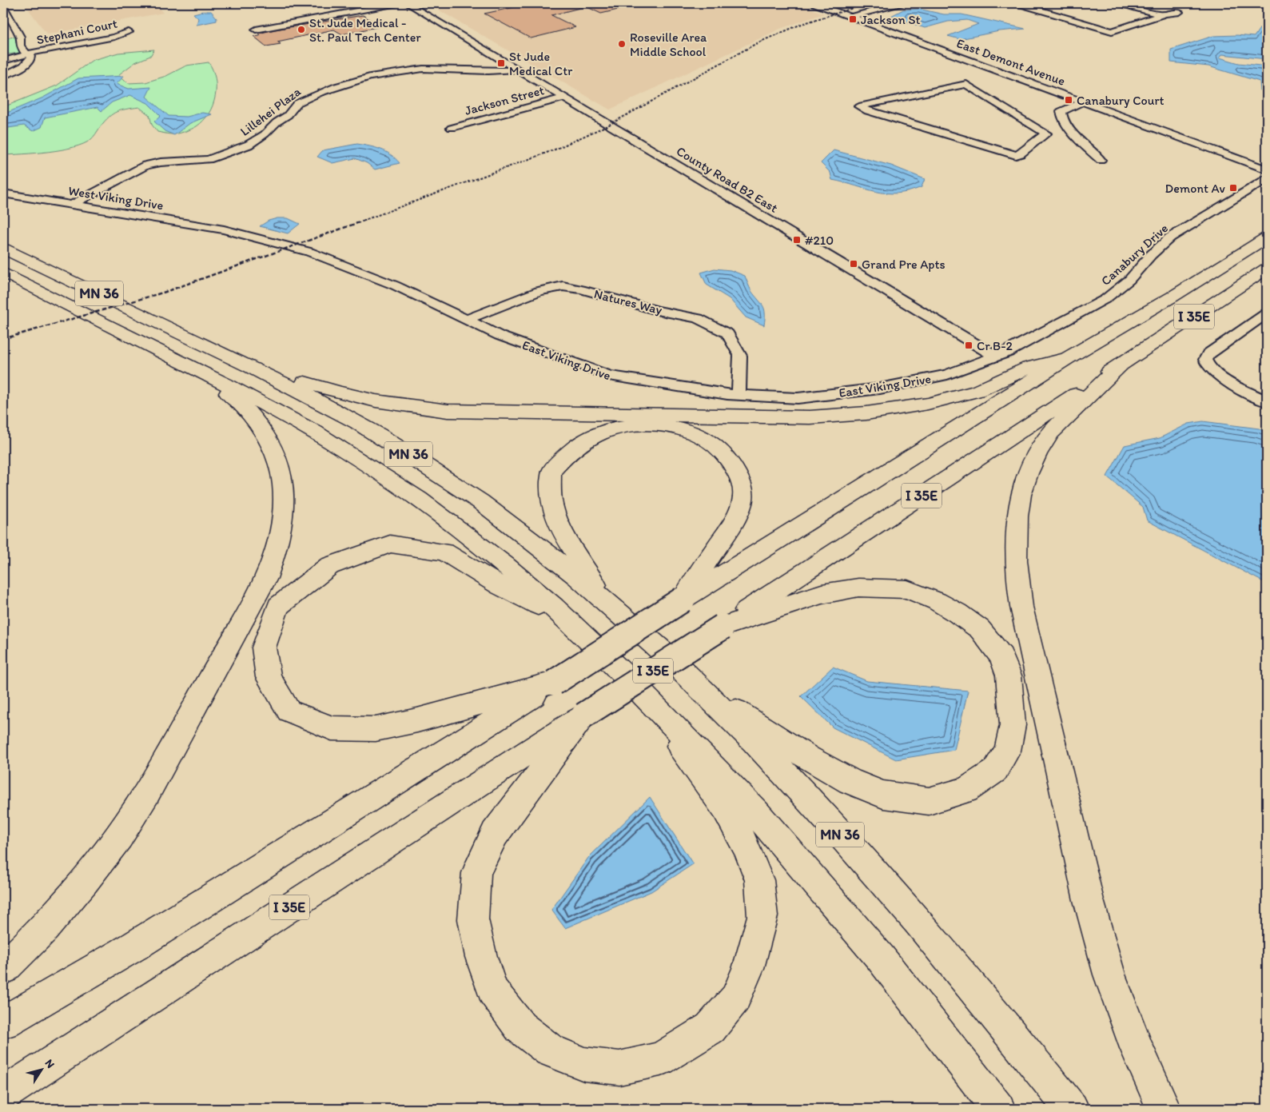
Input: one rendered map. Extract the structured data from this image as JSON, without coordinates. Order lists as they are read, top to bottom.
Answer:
{
  "streets": {
    "highway": ["MN 36", "I 35E"],
    "street": [
      "Stephani Court",
      "East Demont Avenue",
      "Jackson Street",
      "Lillehei Plaza",
      "County Road B2 East",
      "West Viking Drive",
      "Canabury Drive",
      "Natures Way",
      "East Viking Drive"
    ]
  },
  "crossings": [
    ["Jackson Street", "County Road B2 East"],
    ["Lillehei Plaza", "County Road B2 East"],
    ["Lillehei Plaza", "West Viking Drive"],
    ["County Road B2 East", "Canabury Drive"],
    ["County Road B2 East", "East Viking Drive"],
    ["West Viking Drive", "East Viking Drive"],
    ["Canabury Drive", "East Viking Drive"],
    ["Natures Way", "East Viking Drive"]
  ],
  "places": {
    "transit": [
      "Jackson St",
      "St Jude Medical Ctr",
      "Canabury Court",
      "Demont Av",
      "#210",
      "Grand Pre Apts",
      "Cr B-2"
    ],
    "other": ["St. Jude Medical - St. Paul Tech Center", "Roseville Area Middle School"]
  },
  "north": "top right"
}
